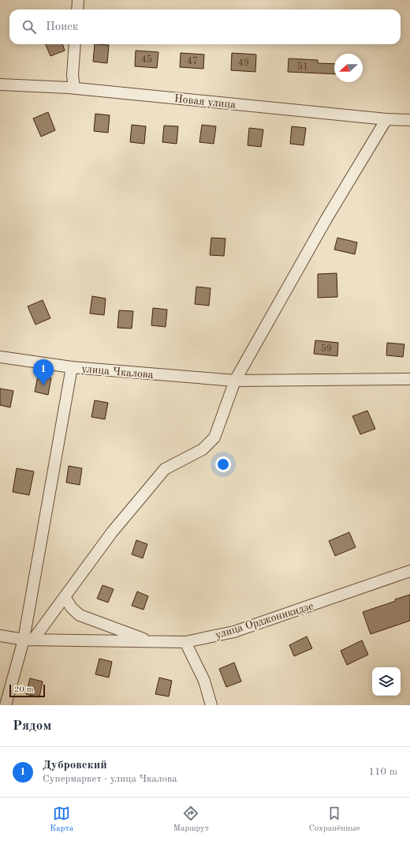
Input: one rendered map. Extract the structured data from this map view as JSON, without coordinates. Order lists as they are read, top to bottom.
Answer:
{
  "streets": {
    "street": ["Новая улица", "улица Чкалова", "улица Орджоникидзе"]
  },
  "house_numbers": [
    "45",
    "47",
    "49",
    "51",
    "59"
  ],
  "scale_bar": "20 m",
  "north": "left",
  "page": {
    "search": "Поиск",
    "pins": "1",
    "scale": "20 m",
    "heading": "Рядом",
    "list": [
      {
        "mark": "1",
        "name": "Дубровский",
        "note": "Супермаркет · улица Чкалова",
        "value": "110 m"
      }
    ],
    "nav": ["Карта", "Маршрут", "Сохранённые"]
  }
}
